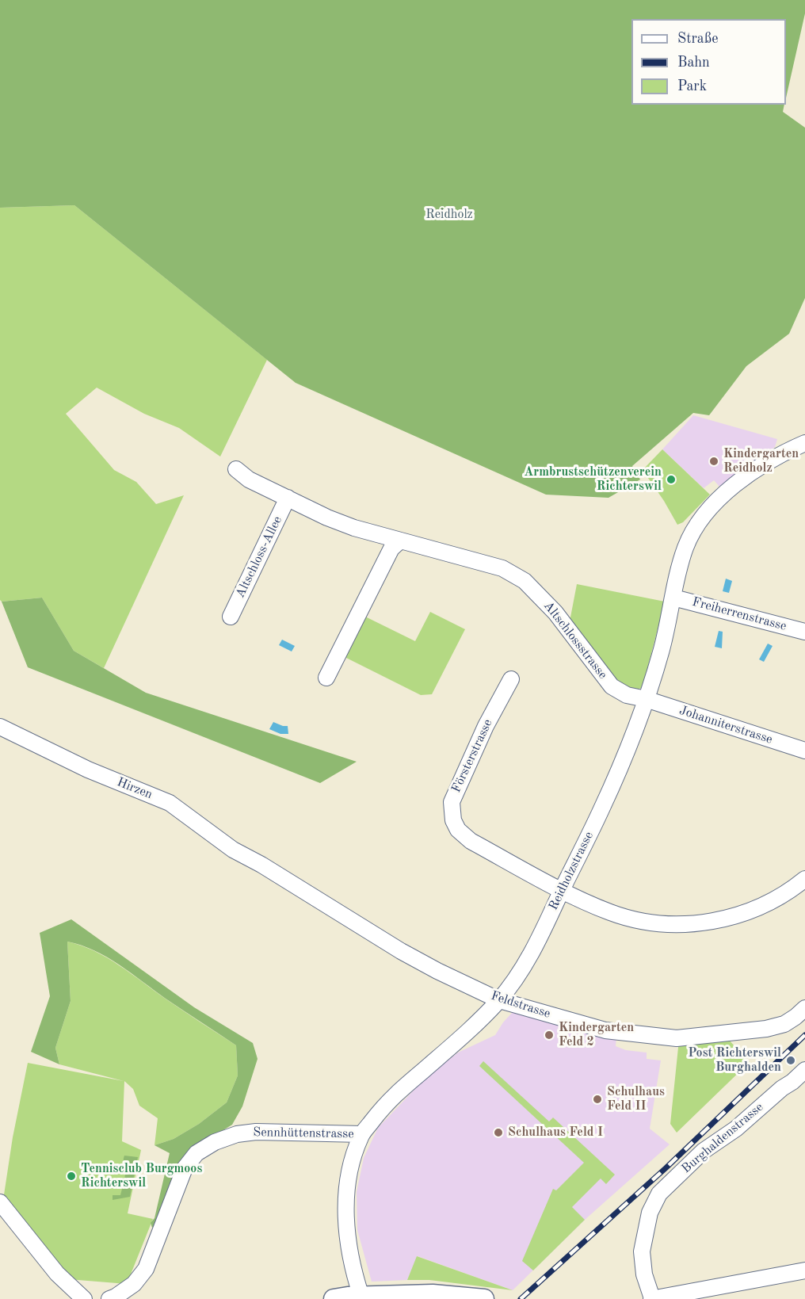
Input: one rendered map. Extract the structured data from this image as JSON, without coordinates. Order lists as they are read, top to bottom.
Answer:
{
  "streets": {
    "street": [
      "Altschloss-Allee",
      "Freiherrenstrasse",
      "Altschlossstrasse",
      "Johanniterstrasse",
      "Försterstrasse",
      "Hirzen",
      "Reidholzstrasse",
      "Feldstrasse",
      "Sennhüttenstrasse",
      "Burghaldenstrasse"
    ]
  },
  "crossings": [
    ["Altschloss-Allee", "Altschlossstrasse"],
    ["Freiherrenstrasse", "Reidholzstrasse"],
    ["Altschlossstrasse", "Johanniterstrasse"],
    ["Altschlossstrasse", "Reidholzstrasse"],
    ["Johanniterstrasse", "Reidholzstrasse"],
    ["Försterstrasse", "Reidholzstrasse"],
    ["Hirzen", "Feldstrasse"],
    ["Reidholzstrasse", "Feldstrasse"],
    ["Reidholzstrasse", "Sennhüttenstrasse"]
  ],
  "parks": ["Reidholz"],
  "places": [
    "Kindergarten Reidholz",
    "Armbrustschützenverein Richterswil",
    "Kindergarten Feld 2",
    "Post Richterswil Burghalden",
    "Schulhaus Feld II",
    "Schulhaus Feld I",
    "Tennisclub Burgmoos Richterswil"
  ],
  "legend": ["Straße", "Bahn", "Park"]
}
